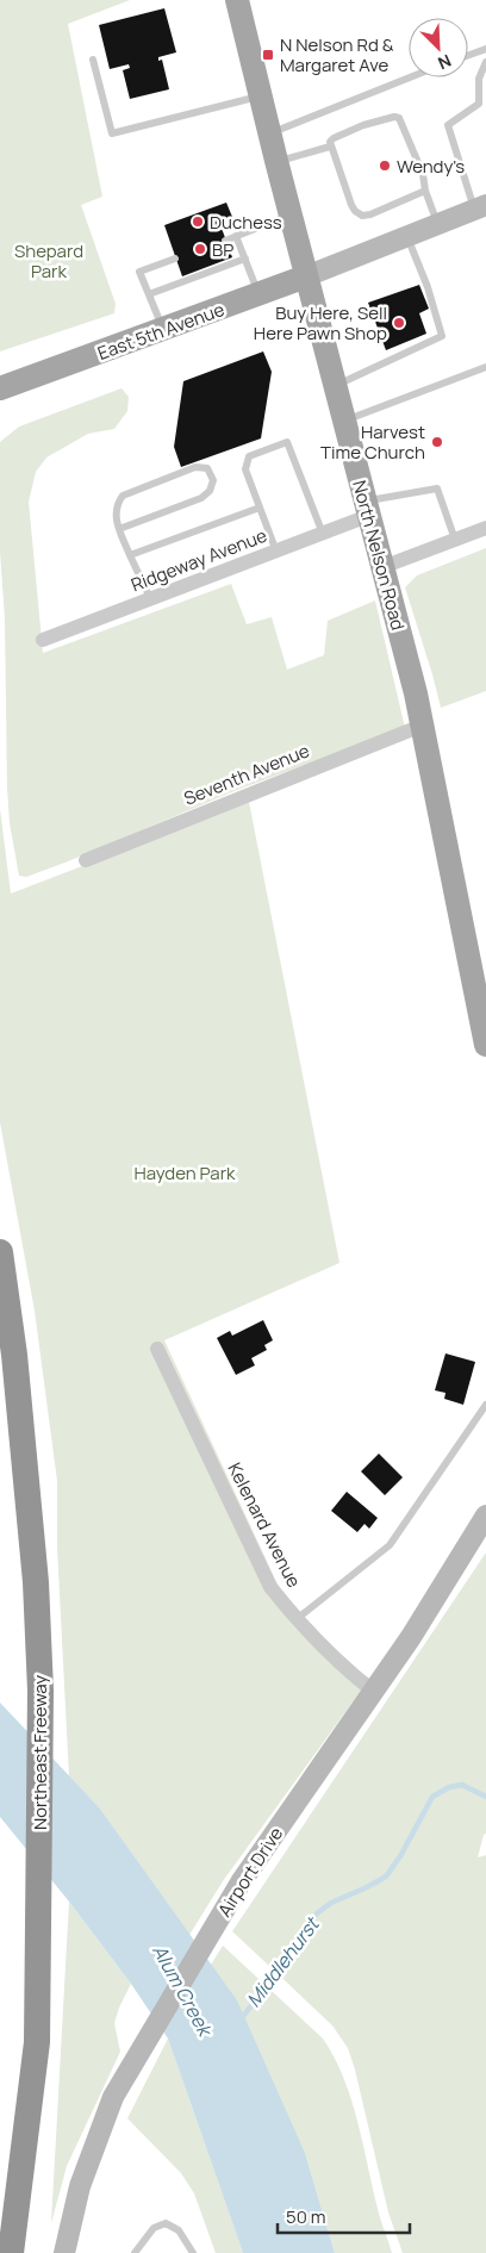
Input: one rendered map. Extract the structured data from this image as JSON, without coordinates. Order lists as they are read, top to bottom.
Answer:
{
  "streets": {
    "highway": ["Northeast Freeway"],
    "main road": ["East 5th Avenue", "North Nelson Road", "Airport Drive"],
    "street": ["Ridgeway Avenue", "Seventh Avenue", "Kelenard Avenue"]
  },
  "crossings": [
    ["East 5th Avenue", "North Nelson Road"],
    ["North Nelson Road", "Ridgeway Avenue"],
    ["North Nelson Road", "Seventh Avenue"],
    ["Kelenard Avenue", "Airport Drive"]
  ],
  "water": ["Middlehurst", "Alum Creek"],
  "parks": ["Shepard Park", "Hayden Park"],
  "places": {
    "transit": ["N Nelson Rd & Margaret Ave"],
    "other": [
      "Wendy's",
      "Duchess",
      "BP",
      "Buy Here, Sell Here Pawn Shop",
      "Harvest Time Church"
    ]
  },
  "scale_bar": "50 m",
  "north": "bottom right"
}
